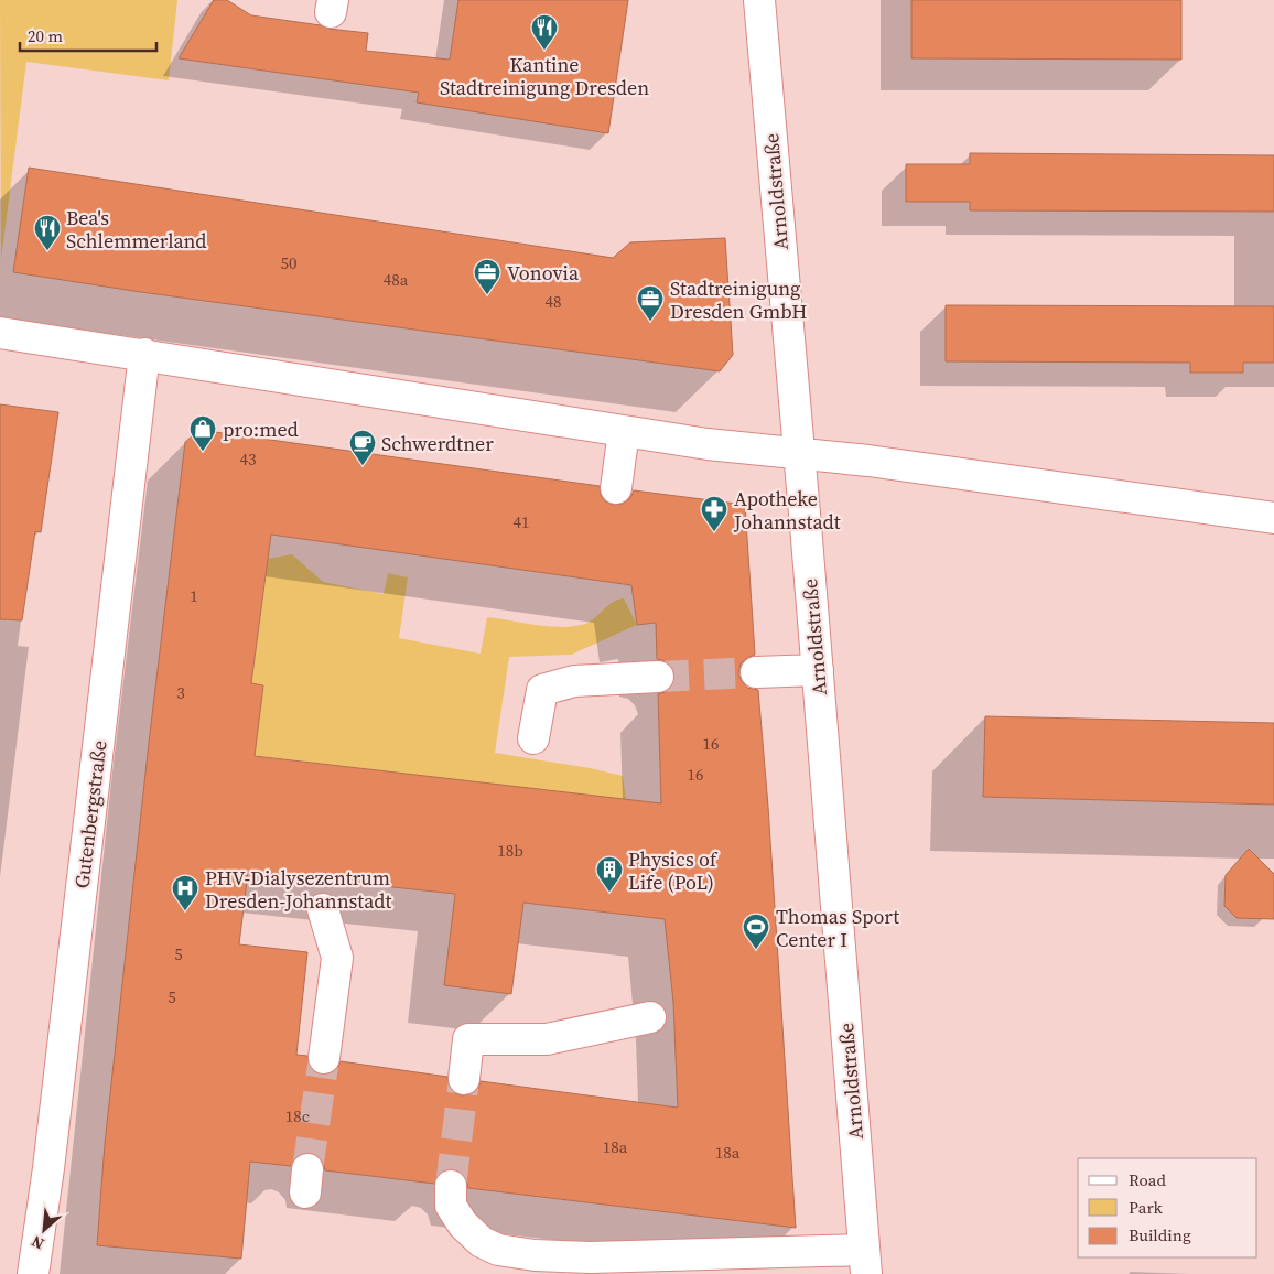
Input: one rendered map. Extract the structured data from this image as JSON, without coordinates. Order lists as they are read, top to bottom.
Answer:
{
  "streets": {
    "street": ["Arnoldstraße", "Gutenbergstraße"]
  },
  "places": {
    "restaurant": ["Kantine Stadtreinigung Dresden", "Bea's Schlemmerland"],
    "office": ["Vonovia", "Stadtreinigung Dresden GmbH"],
    "shop": ["pro:med"],
    "cafe": ["Schwerdtner"],
    "pharmacy": ["Apotheke Johannstadt"],
    "building": ["Physics of Life (PoL)"],
    "hospital": ["PHV-Dialysezentrum Dresden-Johannstadt"],
    "sports": ["Thomas Sport Center I"]
  },
  "house_numbers": [
    "50",
    "48a",
    "48",
    "43",
    "41",
    "1",
    "3",
    "16",
    "16",
    "18b",
    "5",
    "5",
    "18c",
    "18a",
    "18a"
  ],
  "legend": ["Road", "Park", "Building"],
  "scale_bar": "20 m",
  "north": "bottom left"
}
